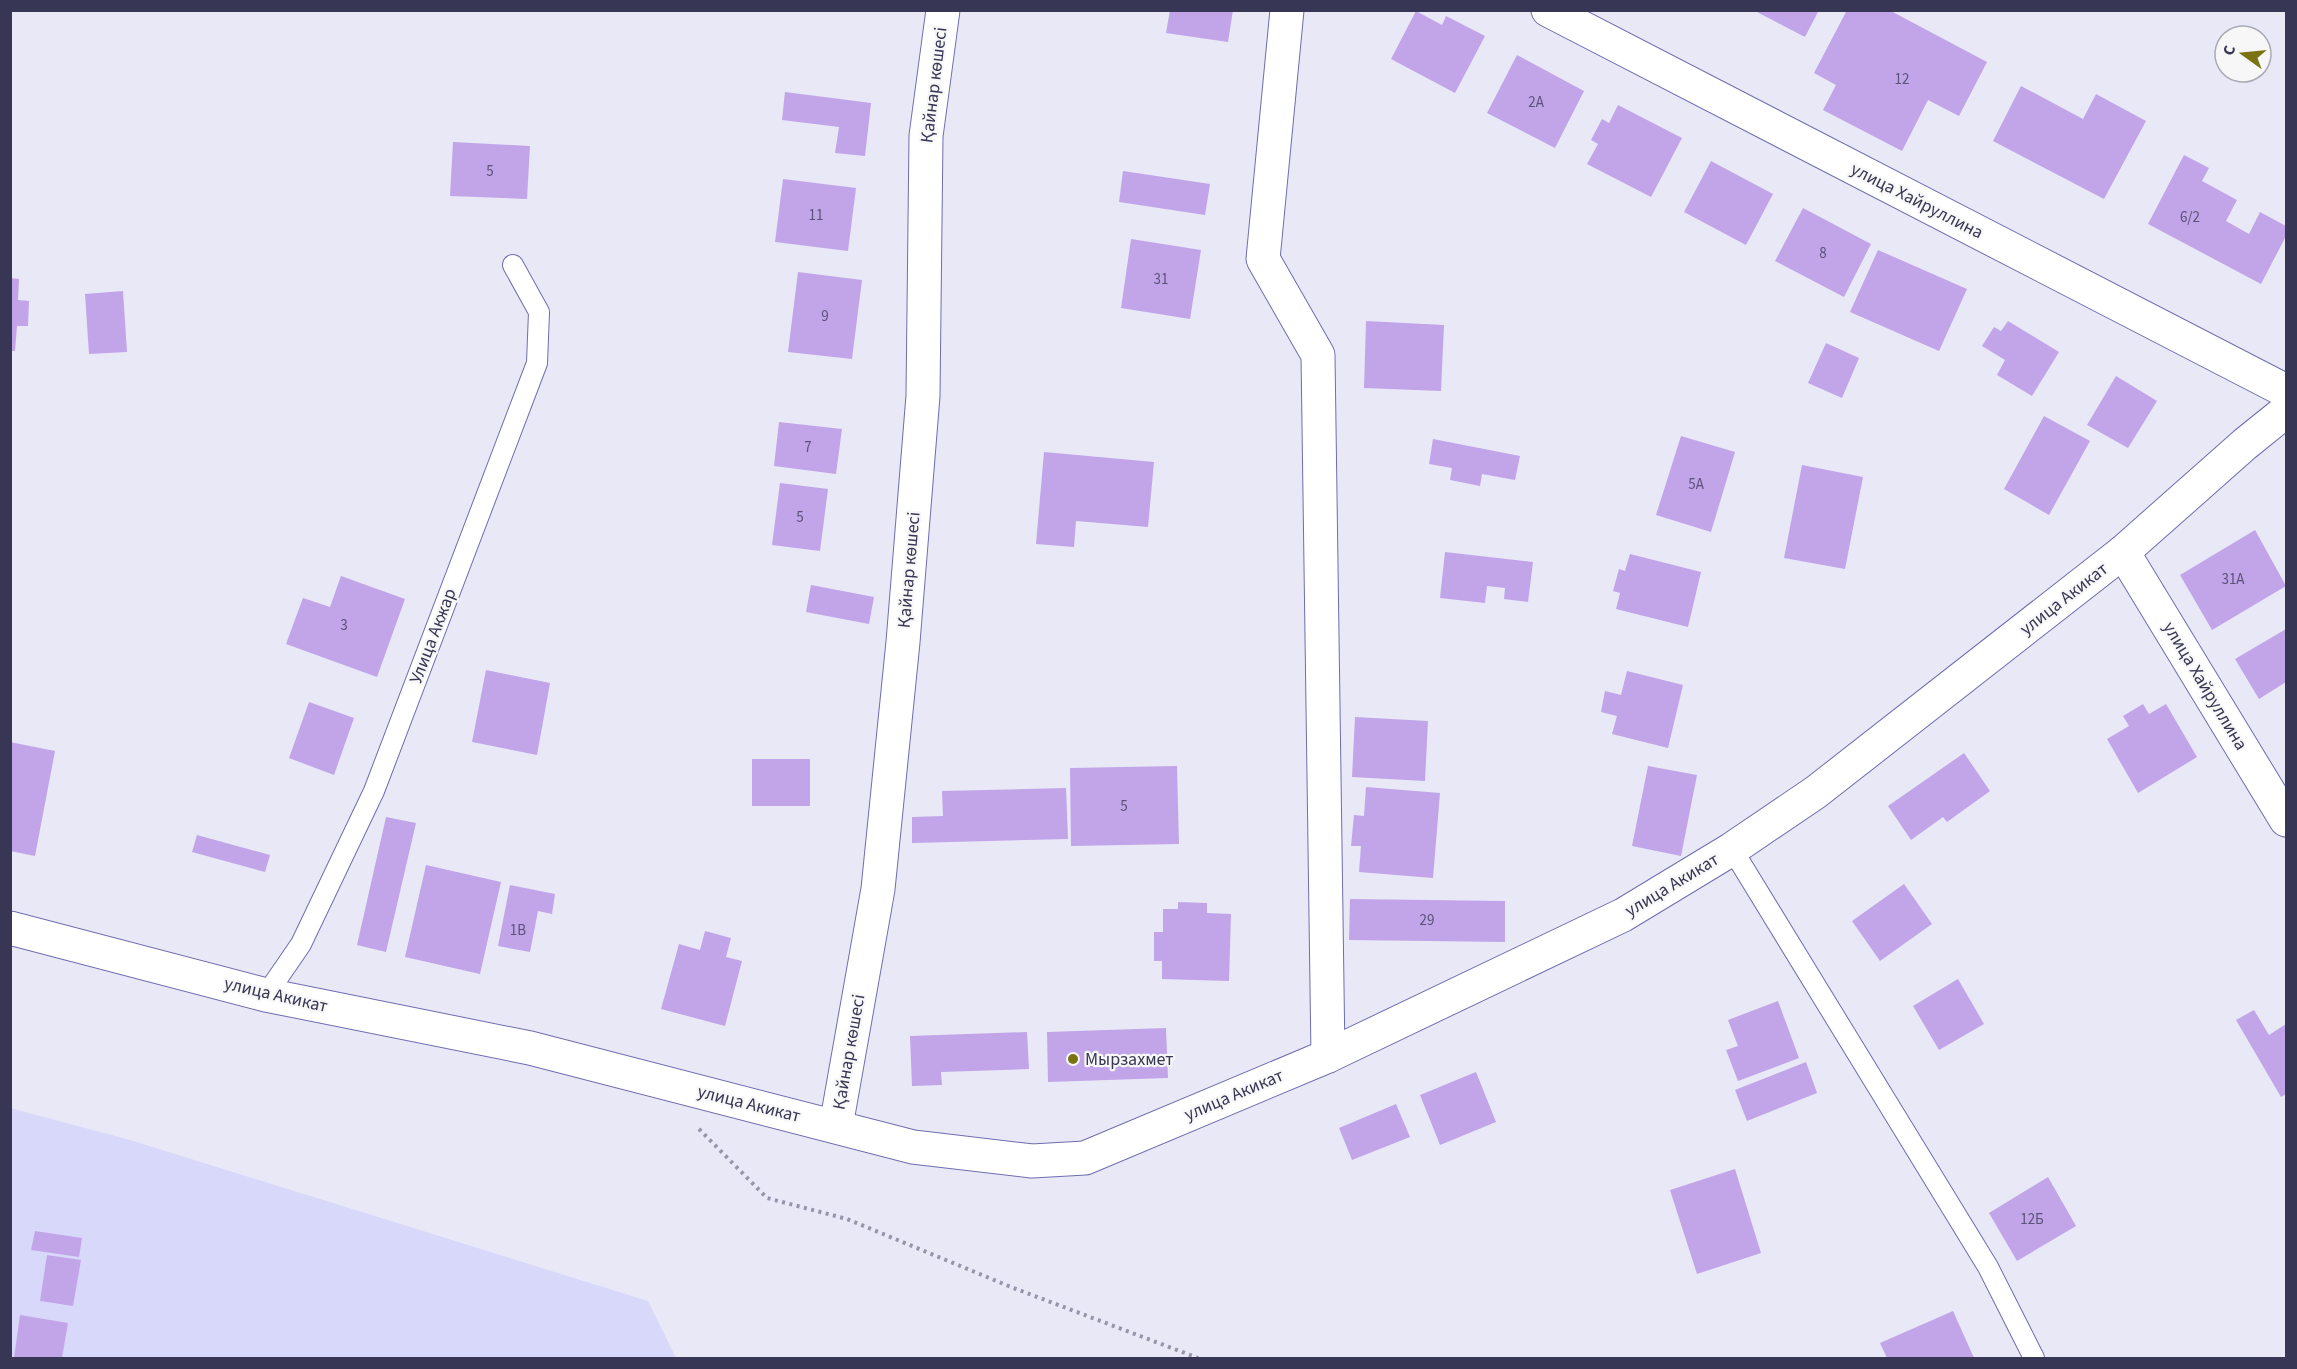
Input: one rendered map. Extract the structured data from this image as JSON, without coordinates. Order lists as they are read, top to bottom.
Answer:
{
  "streets": {
    "street": ["Қайнар көшесі", "улица Хайруллина", "улица Акикат"],
    "lane": ["Улица Акжар"]
  },
  "crossings": [
    ["Қайнар көшесі", "улица Акикат"],
    ["улица Хайруллина", "улица Акикат"],
    ["улица Акикат", "Улица Акжар"]
  ],
  "places": ["Мырзахмет"],
  "house_numbers": [
    "12",
    "2А",
    "5",
    "11",
    "6/2",
    "8",
    "31",
    "9",
    "7",
    "5А",
    "5",
    "31А",
    "3",
    "5",
    "29",
    "1В",
    "12Б"
  ],
  "north": "left"
}
